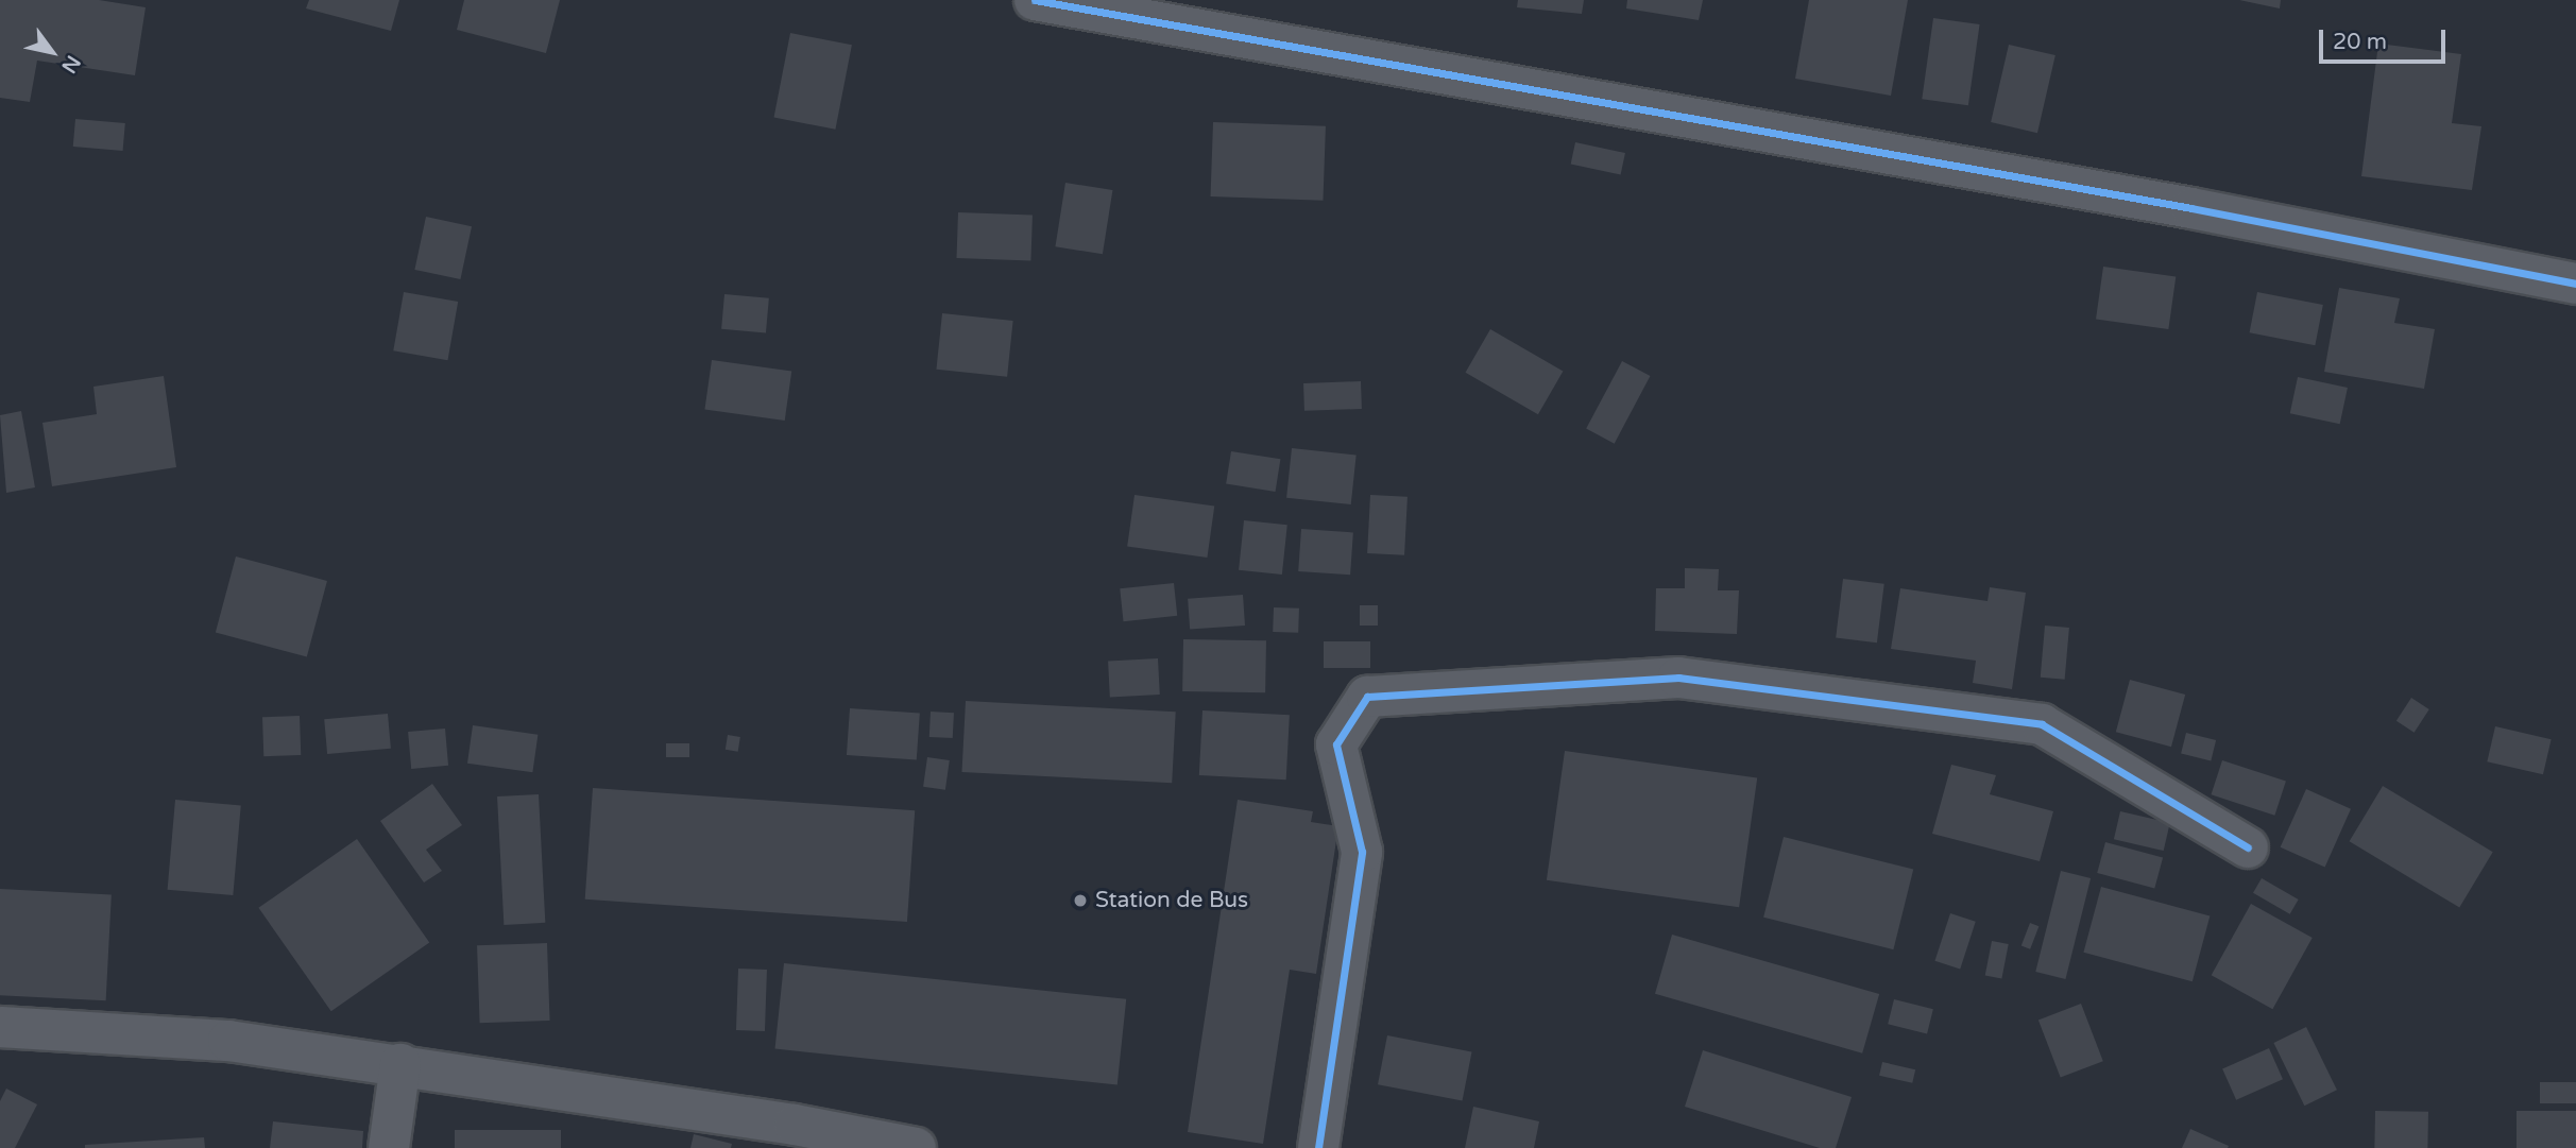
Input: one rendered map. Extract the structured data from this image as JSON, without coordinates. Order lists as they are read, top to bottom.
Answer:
{
  "places": ["Station de Bus"],
  "scale_bar": "20 m",
  "north": "bottom right"
}
